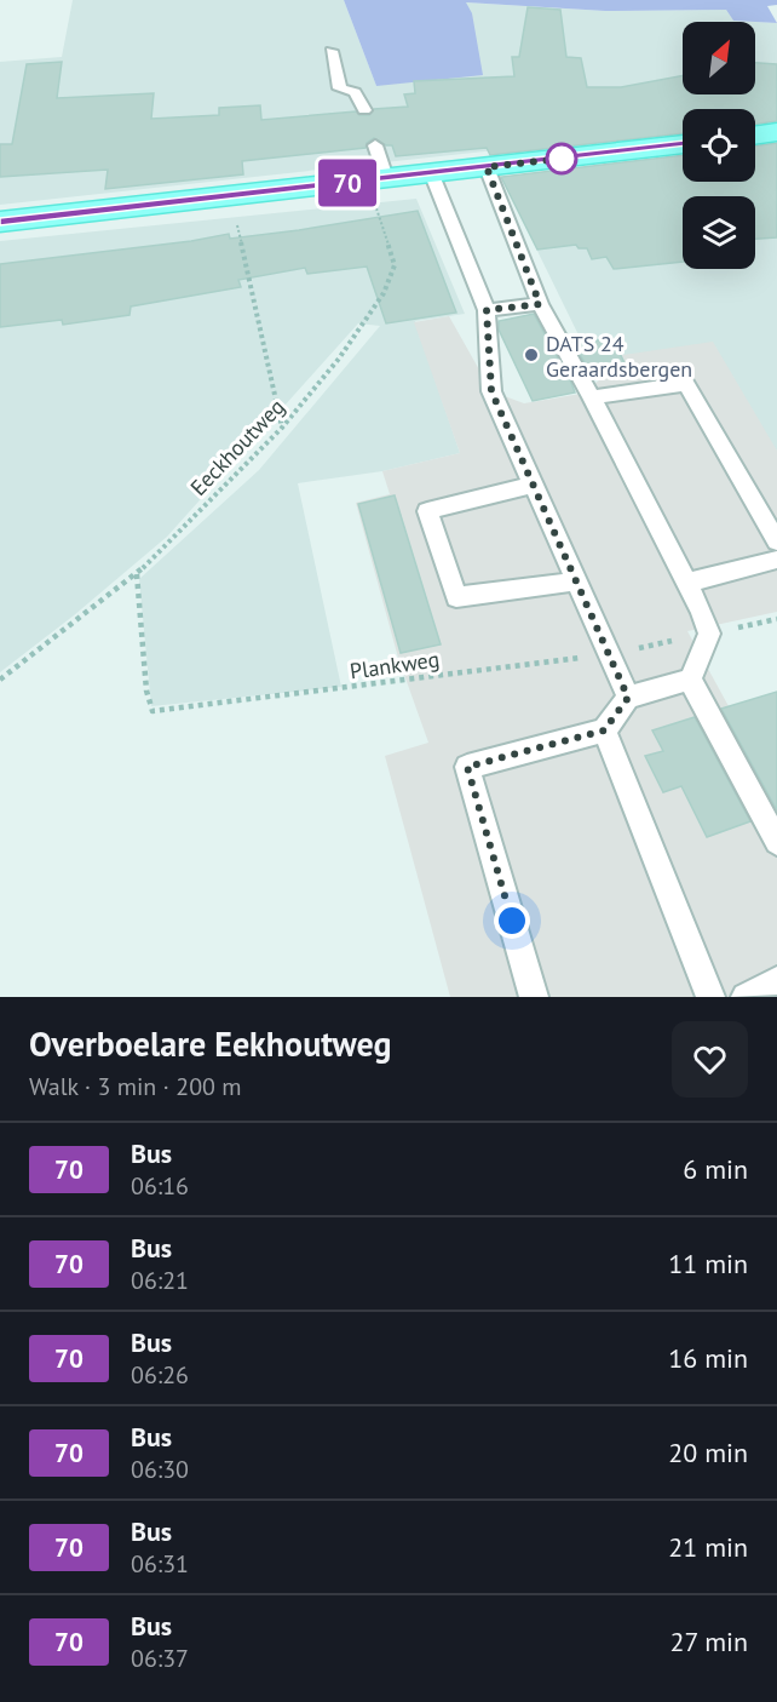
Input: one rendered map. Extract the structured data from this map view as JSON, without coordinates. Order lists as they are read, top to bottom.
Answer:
{
  "streets": {
    "path": ["Eeckhoutweg", "Plankweg"]
  },
  "crossings": [
    ["Eeckhoutweg", "Plankweg"]
  ],
  "places": ["DATS 24 Geraardsbergen"],
  "lines": ["bus line 70"],
  "north": "top right",
  "page": {
    "on_map": "70",
    "heading": ["Overboelare Eekhoutweg", "Walk · 3 min · 200 m"],
    "list": [
      {
        "mark": "70",
        "name": "Bus",
        "note": "06:16",
        "value": "6 min"
      },
      {
        "mark": "70",
        "name": "Bus",
        "note": "06:21",
        "value": "11 min"
      },
      {
        "mark": "70",
        "name": "Bus",
        "note": "06:26",
        "value": "16 min"
      },
      {
        "mark": "70",
        "name": "Bus",
        "note": "06:30",
        "value": "20 min"
      },
      {
        "mark": "70",
        "name": "Bus",
        "note": "06:31",
        "value": "21 min"
      },
      {
        "mark": "70",
        "name": "Bus",
        "note": "06:37",
        "value": "27 min"
      }
    ]
  }
}
